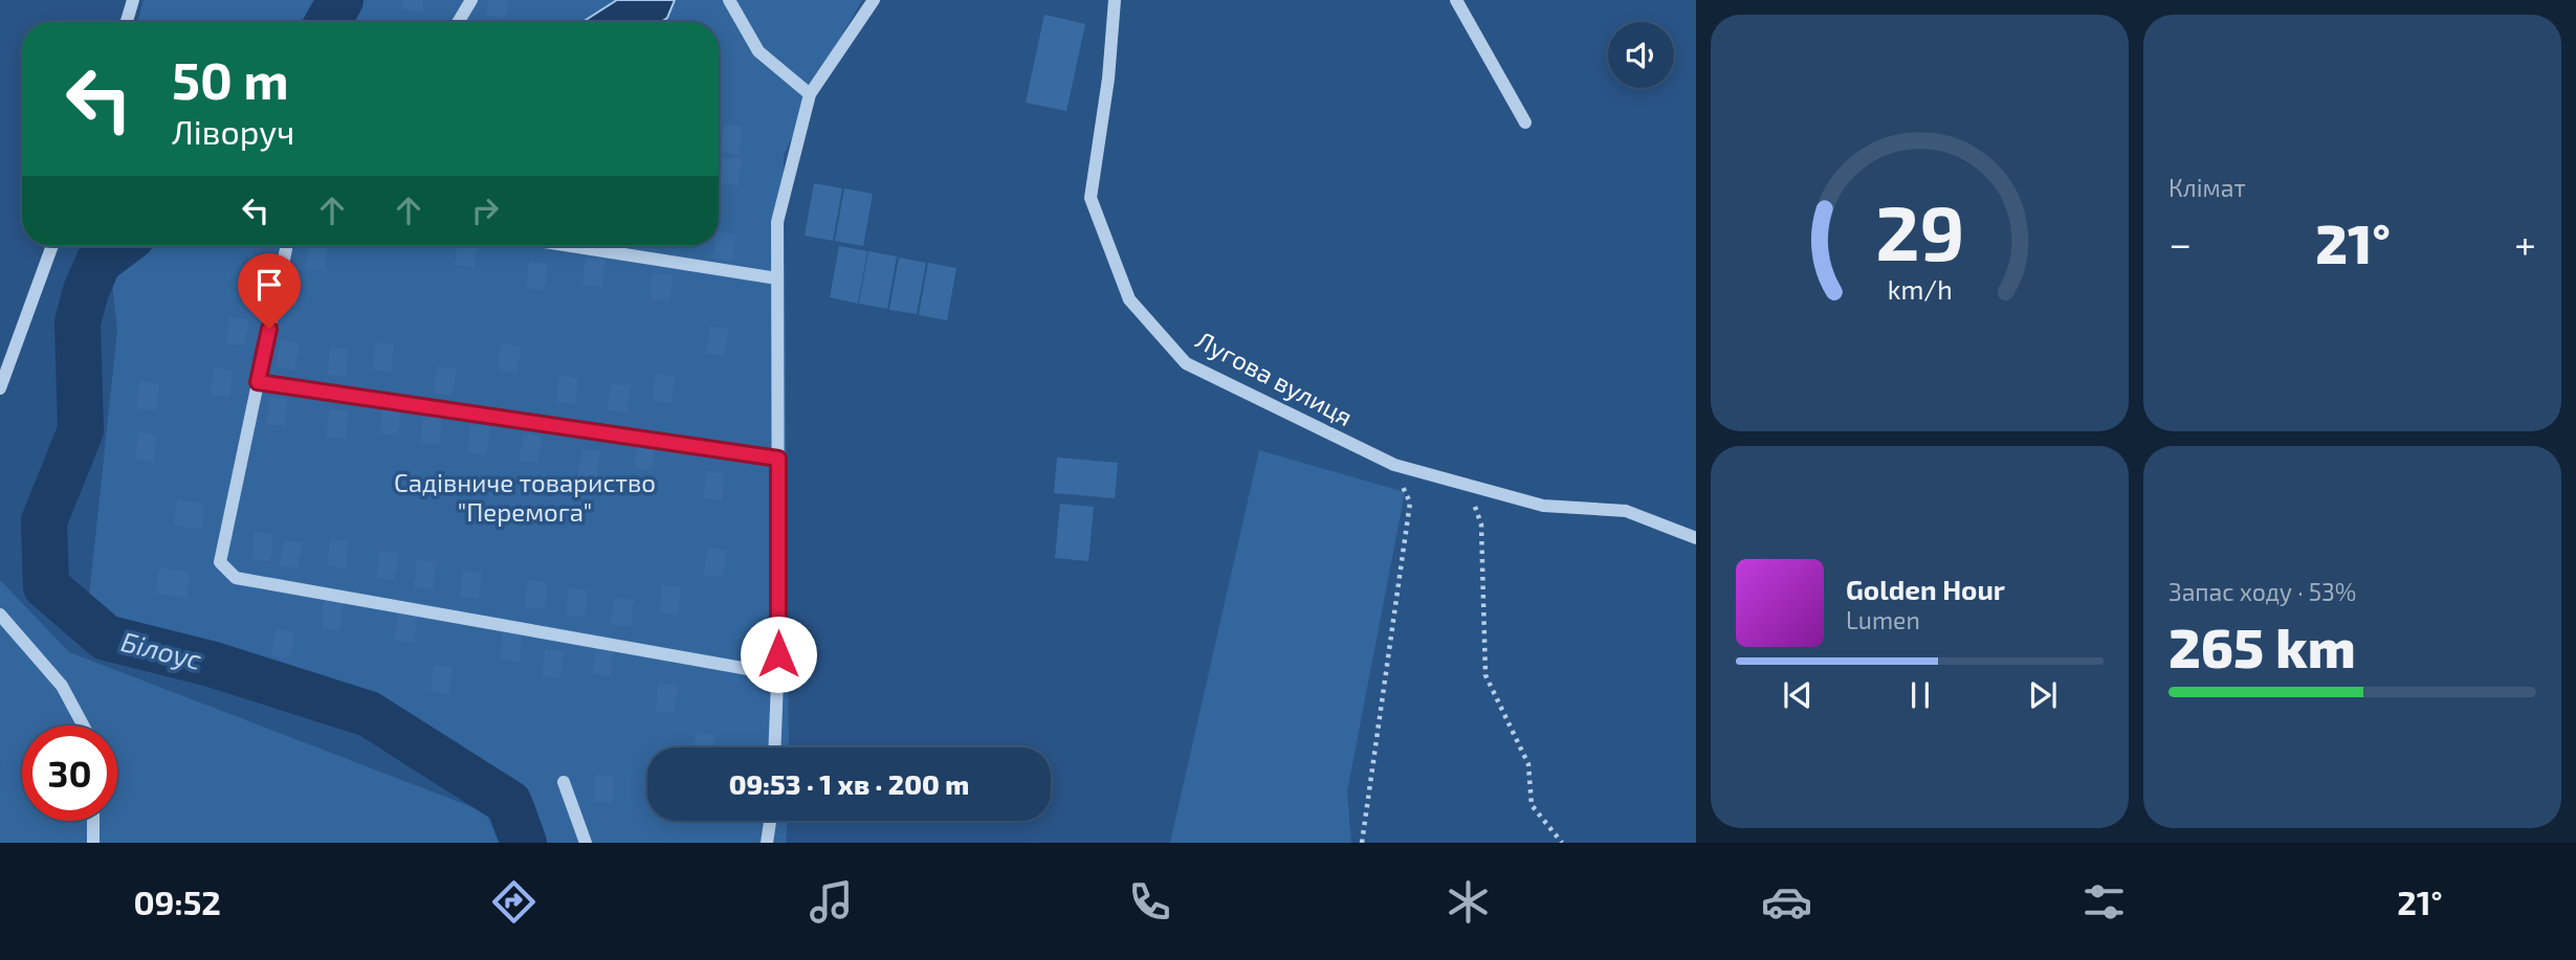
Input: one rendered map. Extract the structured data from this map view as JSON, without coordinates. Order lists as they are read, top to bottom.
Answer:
{
  "streets": {
    "street": ["Лугова вулиця"]
  },
  "water": ["Білоус"],
  "parks": ["Садівниче товариство \"Перемога\""],
  "page": {
    "tile": [
      "Клімат",
      ["Запас ходу · 53%", "265 km"]
    ],
    "turn": ["50 m", "Ліворуч"],
    "heat": ["−", "21°", "+"],
    "song": ["Golden Hour", "Lumen"],
    "limit": "30",
    "trip": "09:53 · 1 хв · 200 m",
    "tabs": ["09:52", "21°"],
    "gauge": ["29", "km/h"]
  }
}
